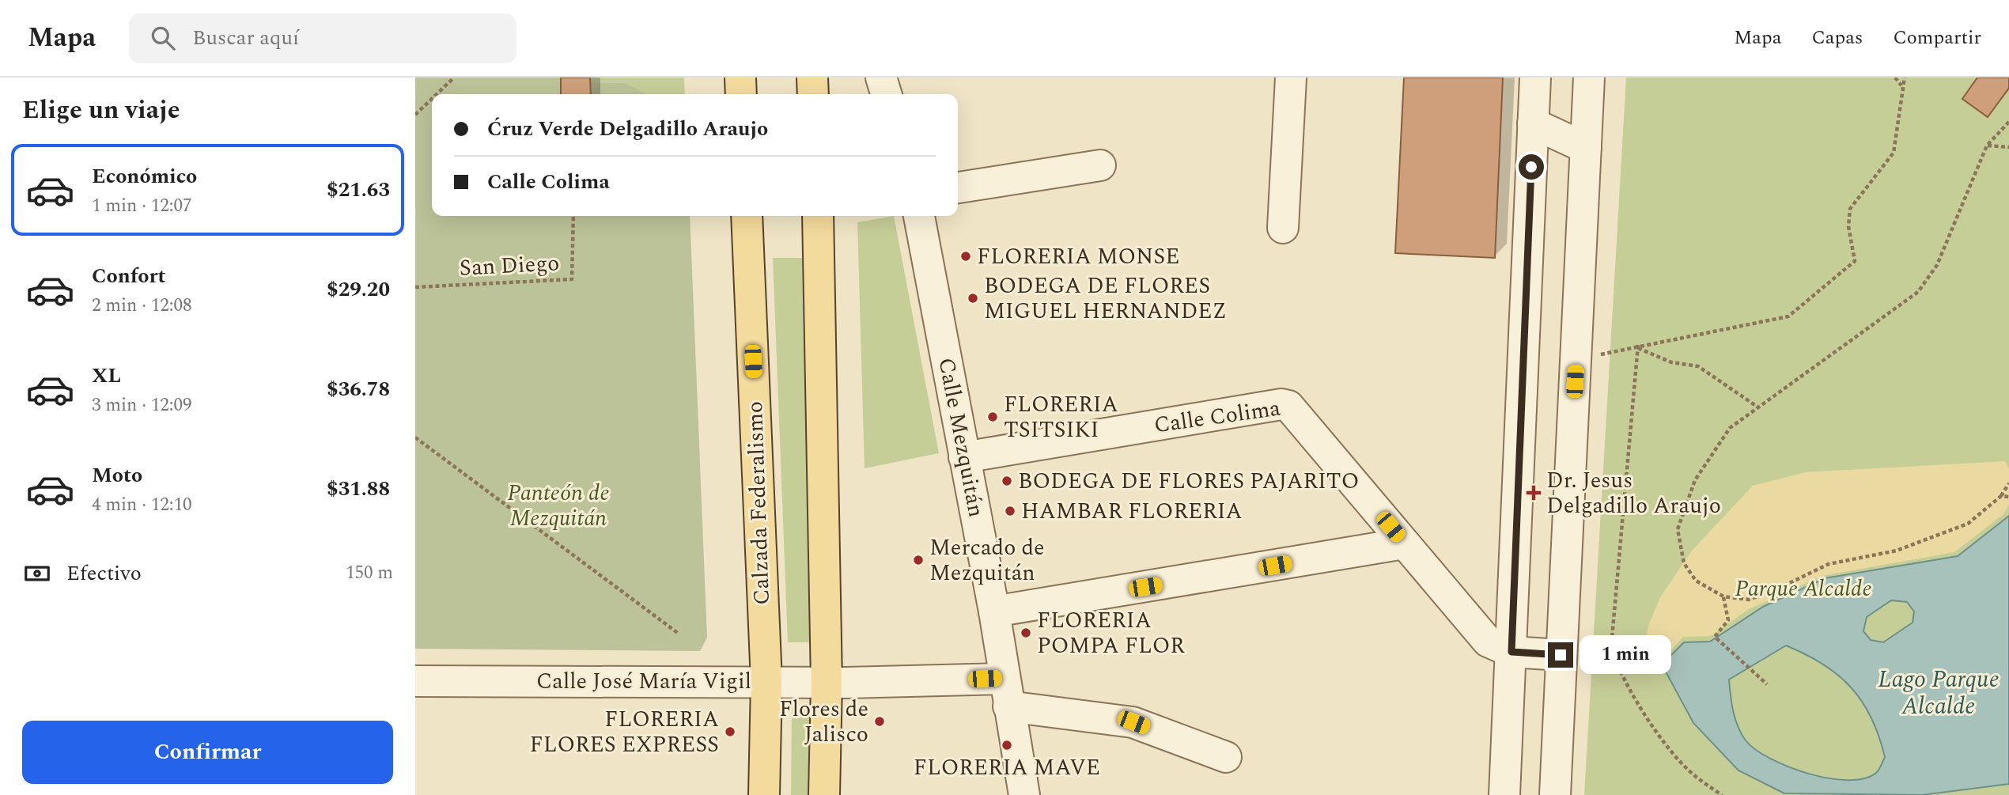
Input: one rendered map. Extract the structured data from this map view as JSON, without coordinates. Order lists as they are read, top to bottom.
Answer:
{
  "streets": {
    "main road": ["Calzada Federalismo"],
    "street": ["Calle Colima", "Calle Mezquitán", "Calle José María Vigil"],
    "path": ["San Diego"]
  },
  "crossings": [
    ["Calle Colima", "Calle Mezquitán"],
    ["Calle Mezquitán", "Calle José María Vigil"],
    ["Calzada Federalismo", "Calle José María Vigil"]
  ],
  "water": ["Lago Parque Alcalde"],
  "parks": ["Panteón de Mezquitán", "Parque Alcalde"],
  "places": {
    "other": [
      "FLORERIA MONSE",
      "BODEGA DE FLORES MIGUEL HERNANDEZ",
      "FLORERIA TSITSIKI",
      "BODEGA DE FLORES PAJARITO",
      "HAMBAR FLORERIA",
      "Mercado de Mezquitán",
      "FLORERIA POMPA FLOR",
      "Flores de Jalisco",
      "FLORERIA FLORES EXPRESS",
      "FLORERIA MAVE"
    ],
    "health": ["Dr. Jesus Delgadillo Araujo"]
  },
  "page": {
    "header": "Mapa",
    "search": "Buscar aquí",
    "nav": ["Mapa", "Capas", "Compartir"],
    "heading": "Elige un viaje",
    "banner": ["Ćruz Verde Delgadillo Araujo", "Calle Colima"],
    "list": [
      {
        "name": "Económico",
        "note": "1 min · 12:07",
        "value": "$21.63"
      },
      {
        "name": "Confort",
        "note": "2 min · 12:08",
        "value": "$29.20"
      },
      {
        "name": "XL",
        "note": "3 min · 12:09",
        "value": "$36.78"
      },
      {
        "name": "Moto",
        "note": "4 min · 12:10",
        "value": "$31.88"
      }
    ],
    "pay": ["Efectivo", "150 m"],
    "bubble": "1 min",
    "buttons": "Confirmar"
  }
}
